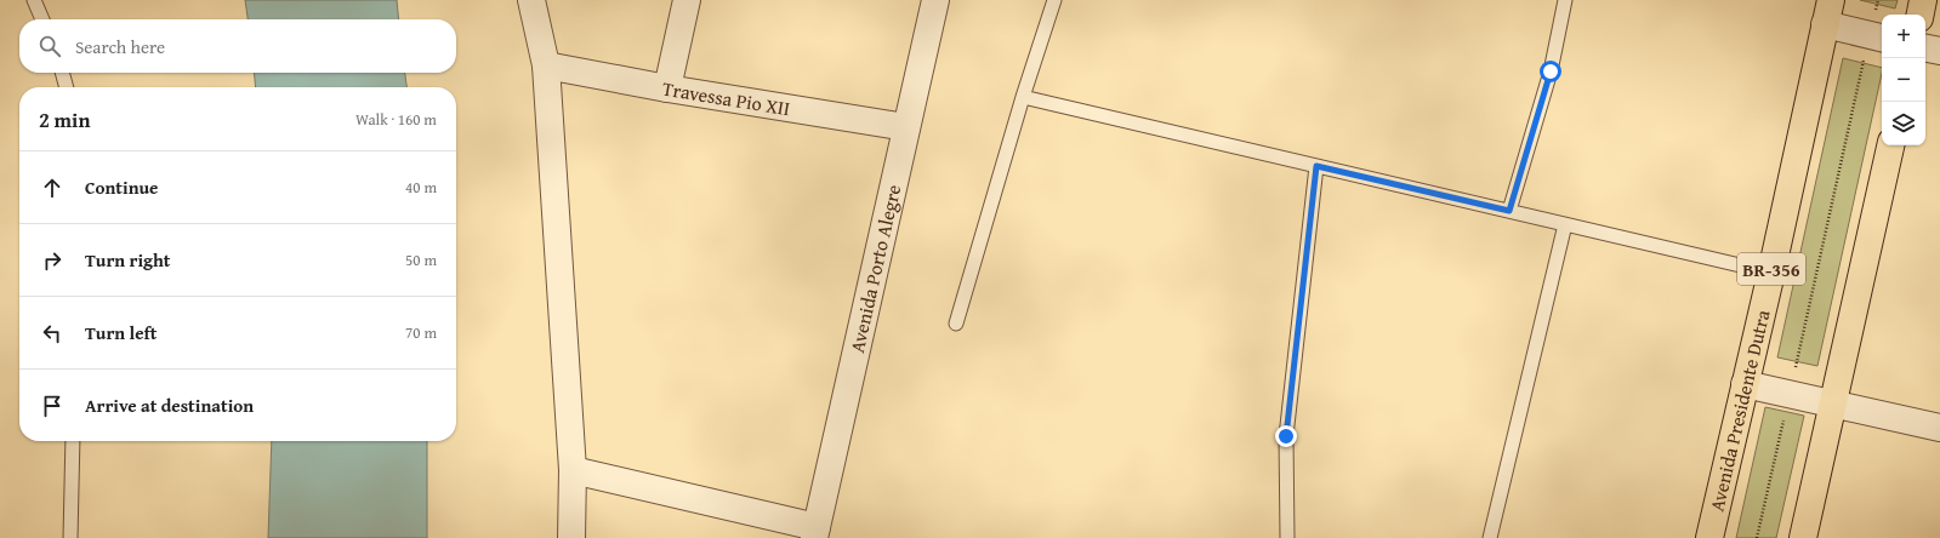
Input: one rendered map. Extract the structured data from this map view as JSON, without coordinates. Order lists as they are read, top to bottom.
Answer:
{
  "streets": {
    "highway": ["BR-356", "Avenida Presidente Dutra"],
    "street": ["Travessa Pio XII", "Avenida Porto Alegre"]
  },
  "crossings": [
    ["Travessa Pio XII", "Avenida Porto Alegre"]
  ],
  "page": {
    "map_buttons": ["+", "−"],
    "search": "Search here",
    "heading": ["2 min", "Walk · 160 m"],
    "list": [
      ["Continue", "40 m"],
      ["Turn right", "50 m"],
      ["Turn left", "70 m"],
      "Arrive at destination"
    ]
  }
}
